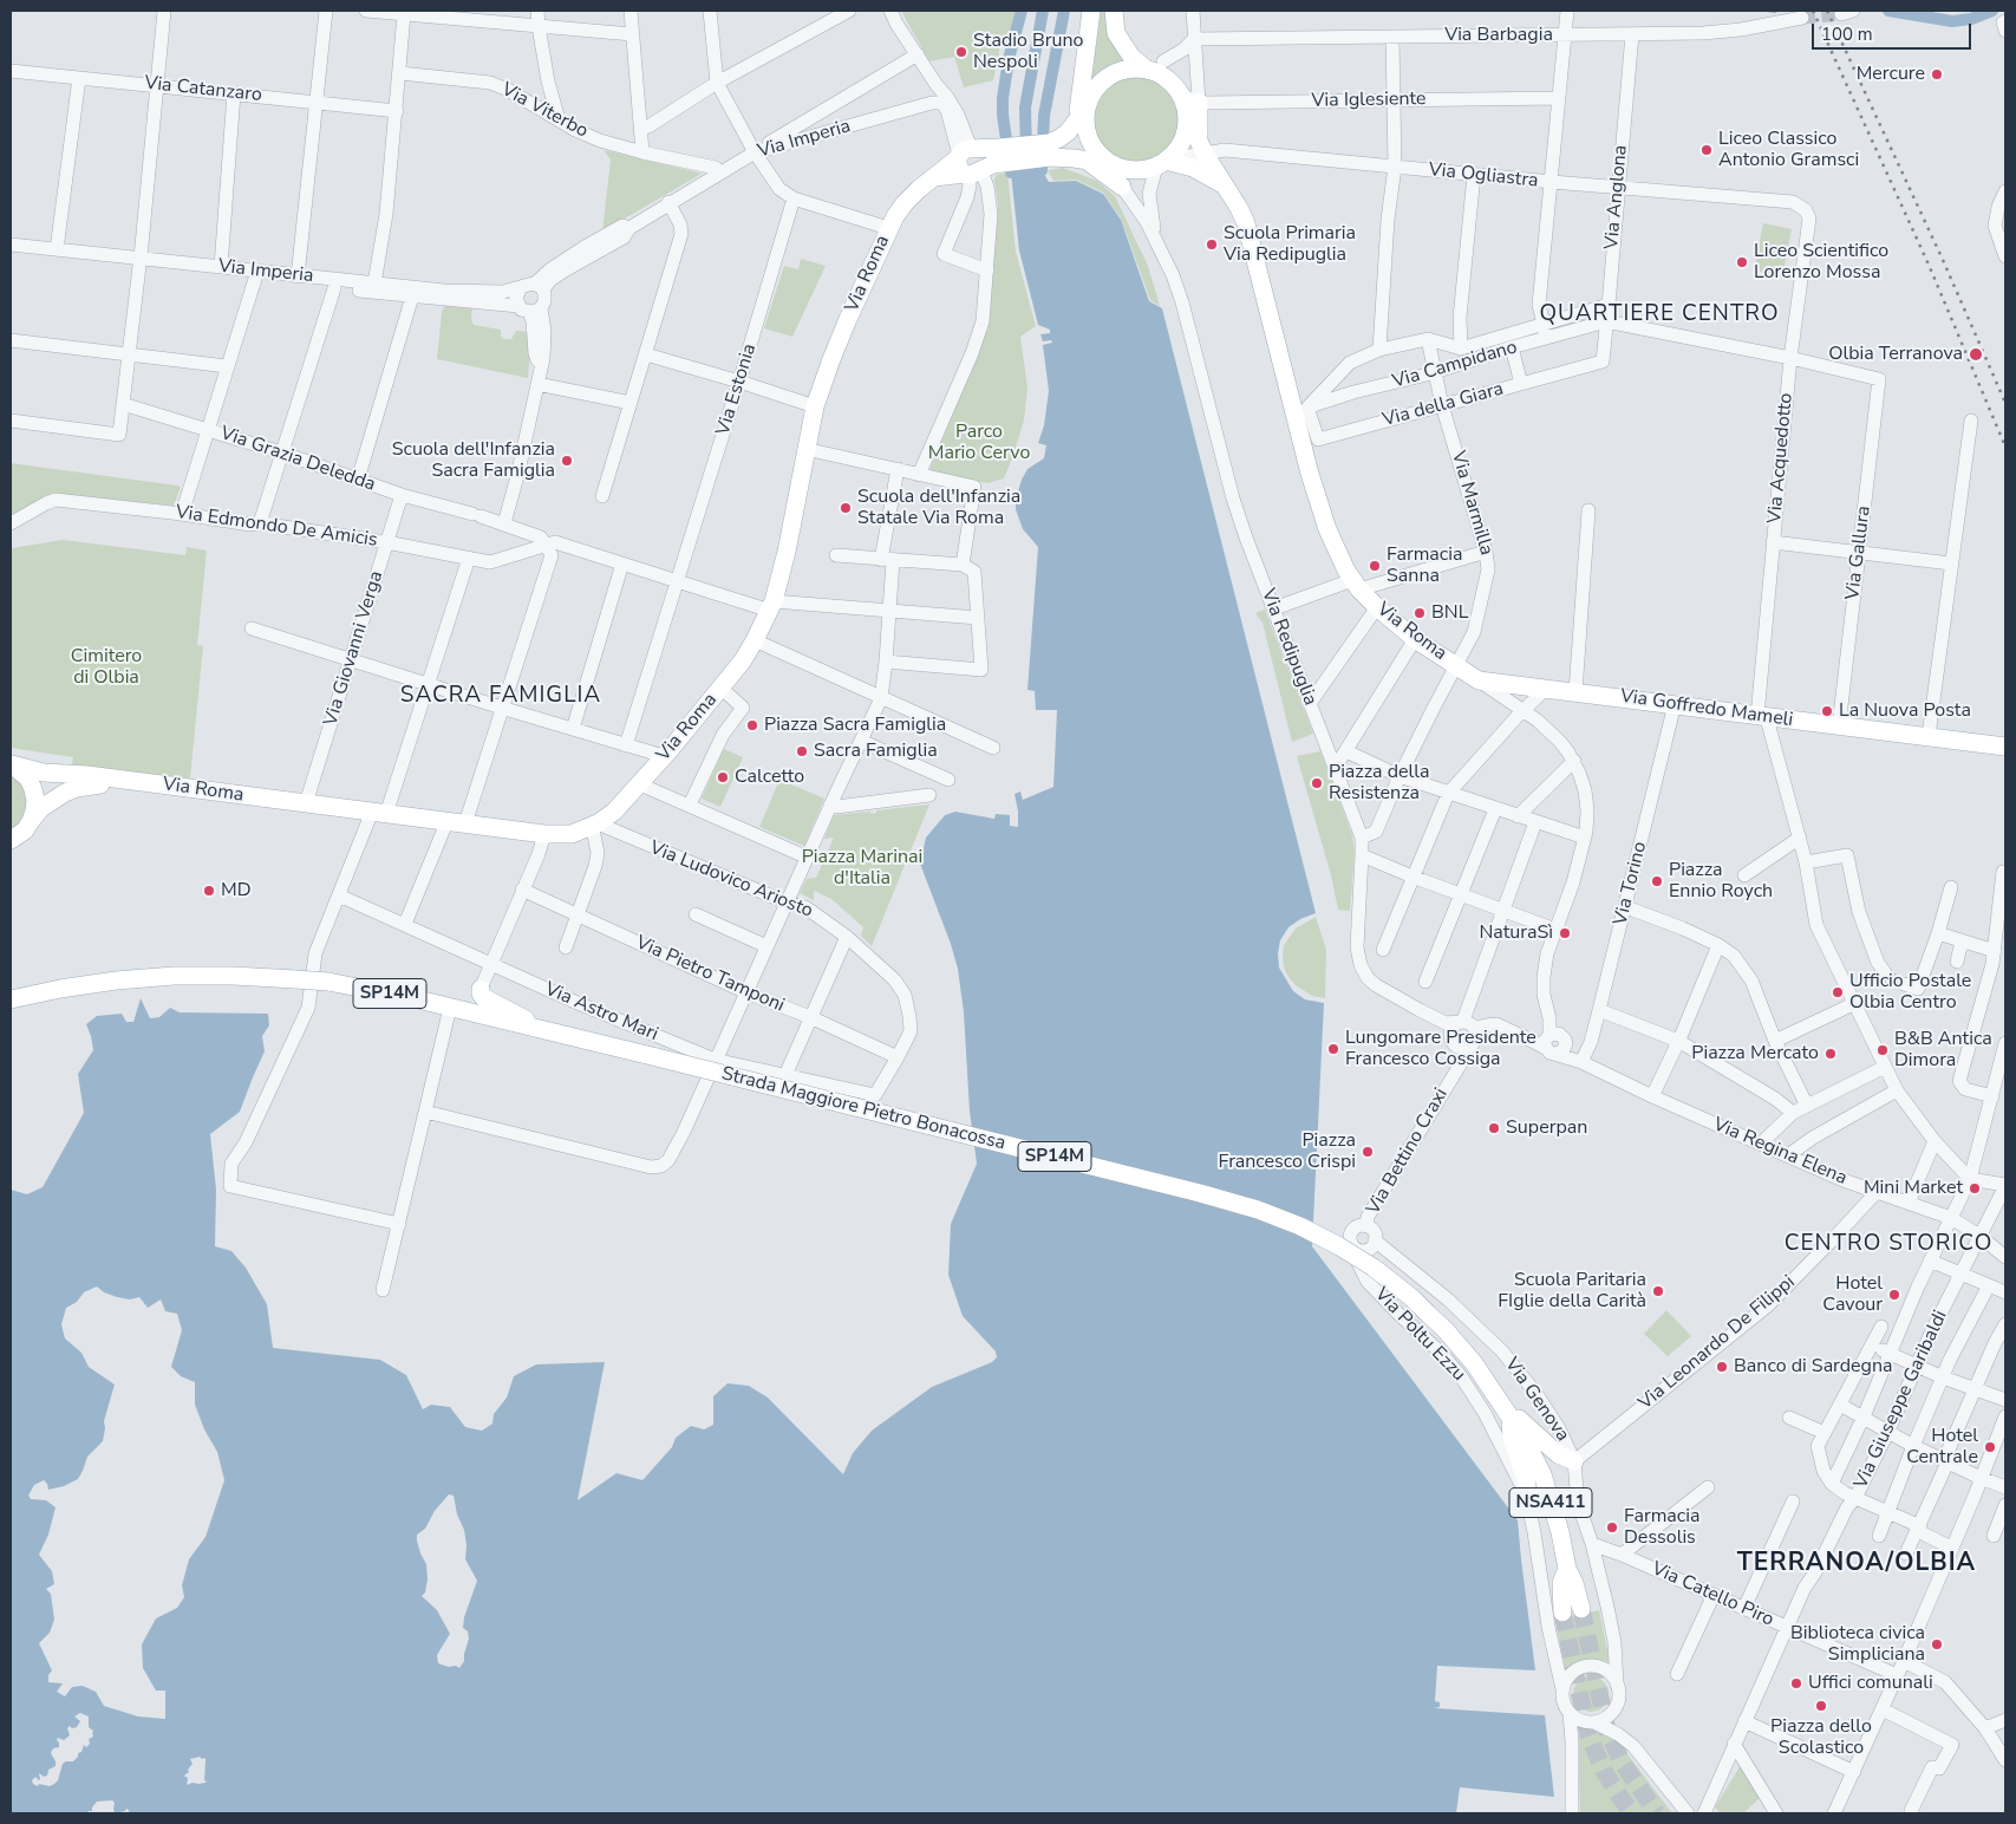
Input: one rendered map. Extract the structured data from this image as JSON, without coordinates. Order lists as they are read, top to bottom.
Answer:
{
  "streets": {
    "main road": [
      "Via Roma",
      "Via Goffredo Mameli",
      "SP14M",
      "Strada Maggiore Pietro Bonacossa",
      "NSA411"
    ],
    "street": [
      "Via Barbagia",
      "Via Catanzaro",
      "Via Iglesiente",
      "Via Viterbo",
      "Via Imperia",
      "Via Ogliastra",
      "Via Anglona",
      "Via Campidano",
      "Via Estonia",
      "Via della Giara",
      "Via Acquedotto",
      "Via Grazia Deledda",
      "Via Marmilla",
      "Via Edmondo De Amicis",
      "Via Gallura",
      "Via Redipuglia",
      "Via Giovanni Verga",
      "Via Ludovico Ariosto",
      "Via Torino",
      "Via Pietro Tamponi",
      "Via Astro Mari",
      "Via Bettino Craxi",
      "Via Regina Elena",
      "Via Poltu Ezzu",
      "Via Leonardo De Filippi",
      "Via Genova",
      "Via Giuseppe Garibaldi",
      "Via Catello Piro"
    ]
  },
  "crossings": [
    ["Via Barbagia", "Via Anglona"],
    ["Via Iglesiente", "Via Ogliastra"],
    ["Via Iglesiente", "Via Roma"],
    ["Via Iglesiente", "Via Redipuglia"],
    ["Via Viterbo", "Via Imperia"],
    ["Via Ogliastra", "Via Anglona"],
    ["Via Ogliastra", "Via Roma"],
    ["Via Ogliastra", "Via Acquedotto"],
    ["Via Ogliastra", "Via Redipuglia"],
    ["Via Anglona", "Via Campidano"],
    ["Via Anglona", "Via della Giara"],
    ["Via Roma", "Via Campidano"],
    ["Via Roma", "Via della Giara"],
    ["Via Roma", "Via Marmilla"],
    ["Via Roma", "Via Redipuglia"],
    ["Via Roma", "Via Giovanni Verga"],
    ["Via Roma", "Via Goffredo Mameli"],
    ["Via Roma", "Via Ludovico Ariosto"],
    ["Via Roma", "Via Regina Elena"],
    ["Via Campidano", "Via della Giara"],
    ["Via Campidano", "Via Acquedotto"],
    ["Via Campidano", "Via Marmilla"],
    ["Via Campidano", "Via Gallura"],
    ["Via della Giara", "Via Marmilla"],
    ["Via Acquedotto", "Via Goffredo Mameli"],
    ["Via Grazia Deledda", "Via Edmondo De Amicis"],
    ["Via Grazia Deledda", "Via Giovanni Verga"],
    ["Via Marmilla", "Via Redipuglia"],
    ["Via Edmondo De Amicis", "Via Giovanni Verga"],
    ["Via Gallura", "Via Goffredo Mameli"],
    ["Via Redipuglia", "Via Bettino Craxi"],
    ["Via Redipuglia", "Via Regina Elena"],
    ["Via Goffredo Mameli", "Via Torino"],
    ["Via Ludovico Ariosto", "Via Pietro Tamponi"],
    ["Via Ludovico Ariosto", "Via Astro Mari"],
    ["Via Torino", "Via Regina Elena"],
    ["Via Bettino Craxi", "Via Regina Elena"],
    ["Via Bettino Craxi", "Via Poltu Ezzu"],
    ["Via Bettino Craxi", "Via Genova"],
    ["Via Regina Elena", "Via Leonardo De Filippi"],
    ["Via Regina Elena", "Via Giuseppe Garibaldi"],
    ["Via Poltu Ezzu", "Via Genova"],
    ["Via Leonardo De Filippi", "Via Genova"],
    ["Via Genova", "Via Catello Piro"],
    ["Via Giuseppe Garibaldi", "Via Catello Piro"]
  ],
  "districts": [
    "QUARTIERE CENTRO",
    "SACRA FAMIGLIA",
    "CENTRO STORICO",
    "TERRANOA/OLBIA"
  ],
  "parks": ["Parco Mario Cervo", "Cimitero di Olbia", "Piazza Marinai d'Italia"],
  "places": [
    "Stadio Bruno Nespoli",
    "Mercure",
    "Liceo Classico Antonio Gramsci",
    "Scuola Primaria Via Redipuglia",
    "Liceo Scientifico Lorenzo Mossa",
    "Olbia Terranova",
    "Scuola dell'Infanzia Sacra Famiglia",
    "Scuola dell'Infanzia Statale Via Roma",
    "Farmacia Sanna",
    "BNL",
    "La Nuova Posta",
    "Piazza Sacra Famiglia",
    "Sacra Famiglia",
    "Calcetto",
    "Piazza della Resistenza",
    "Piazza Ennio Roych",
    "MD",
    "NaturaSì",
    "Ufficio Postale Olbia Centro",
    "Lungomare Presidente Francesco Cossiga",
    "B&B Antica Dimora",
    "Piazza Mercato",
    "Superpan",
    "Piazza Francesco Crispi",
    "Mini Market",
    "Scuola Paritaria FIglie della Carità",
    "Hotel Cavour",
    "Banco di Sardegna",
    "Hotel Centrale",
    "Farmacia Dessolis",
    "Biblioteca civica Simpliciana",
    "Uffici comunali",
    "Piazza dello Scolastico"
  ],
  "scale_bar": "100 m"
}
